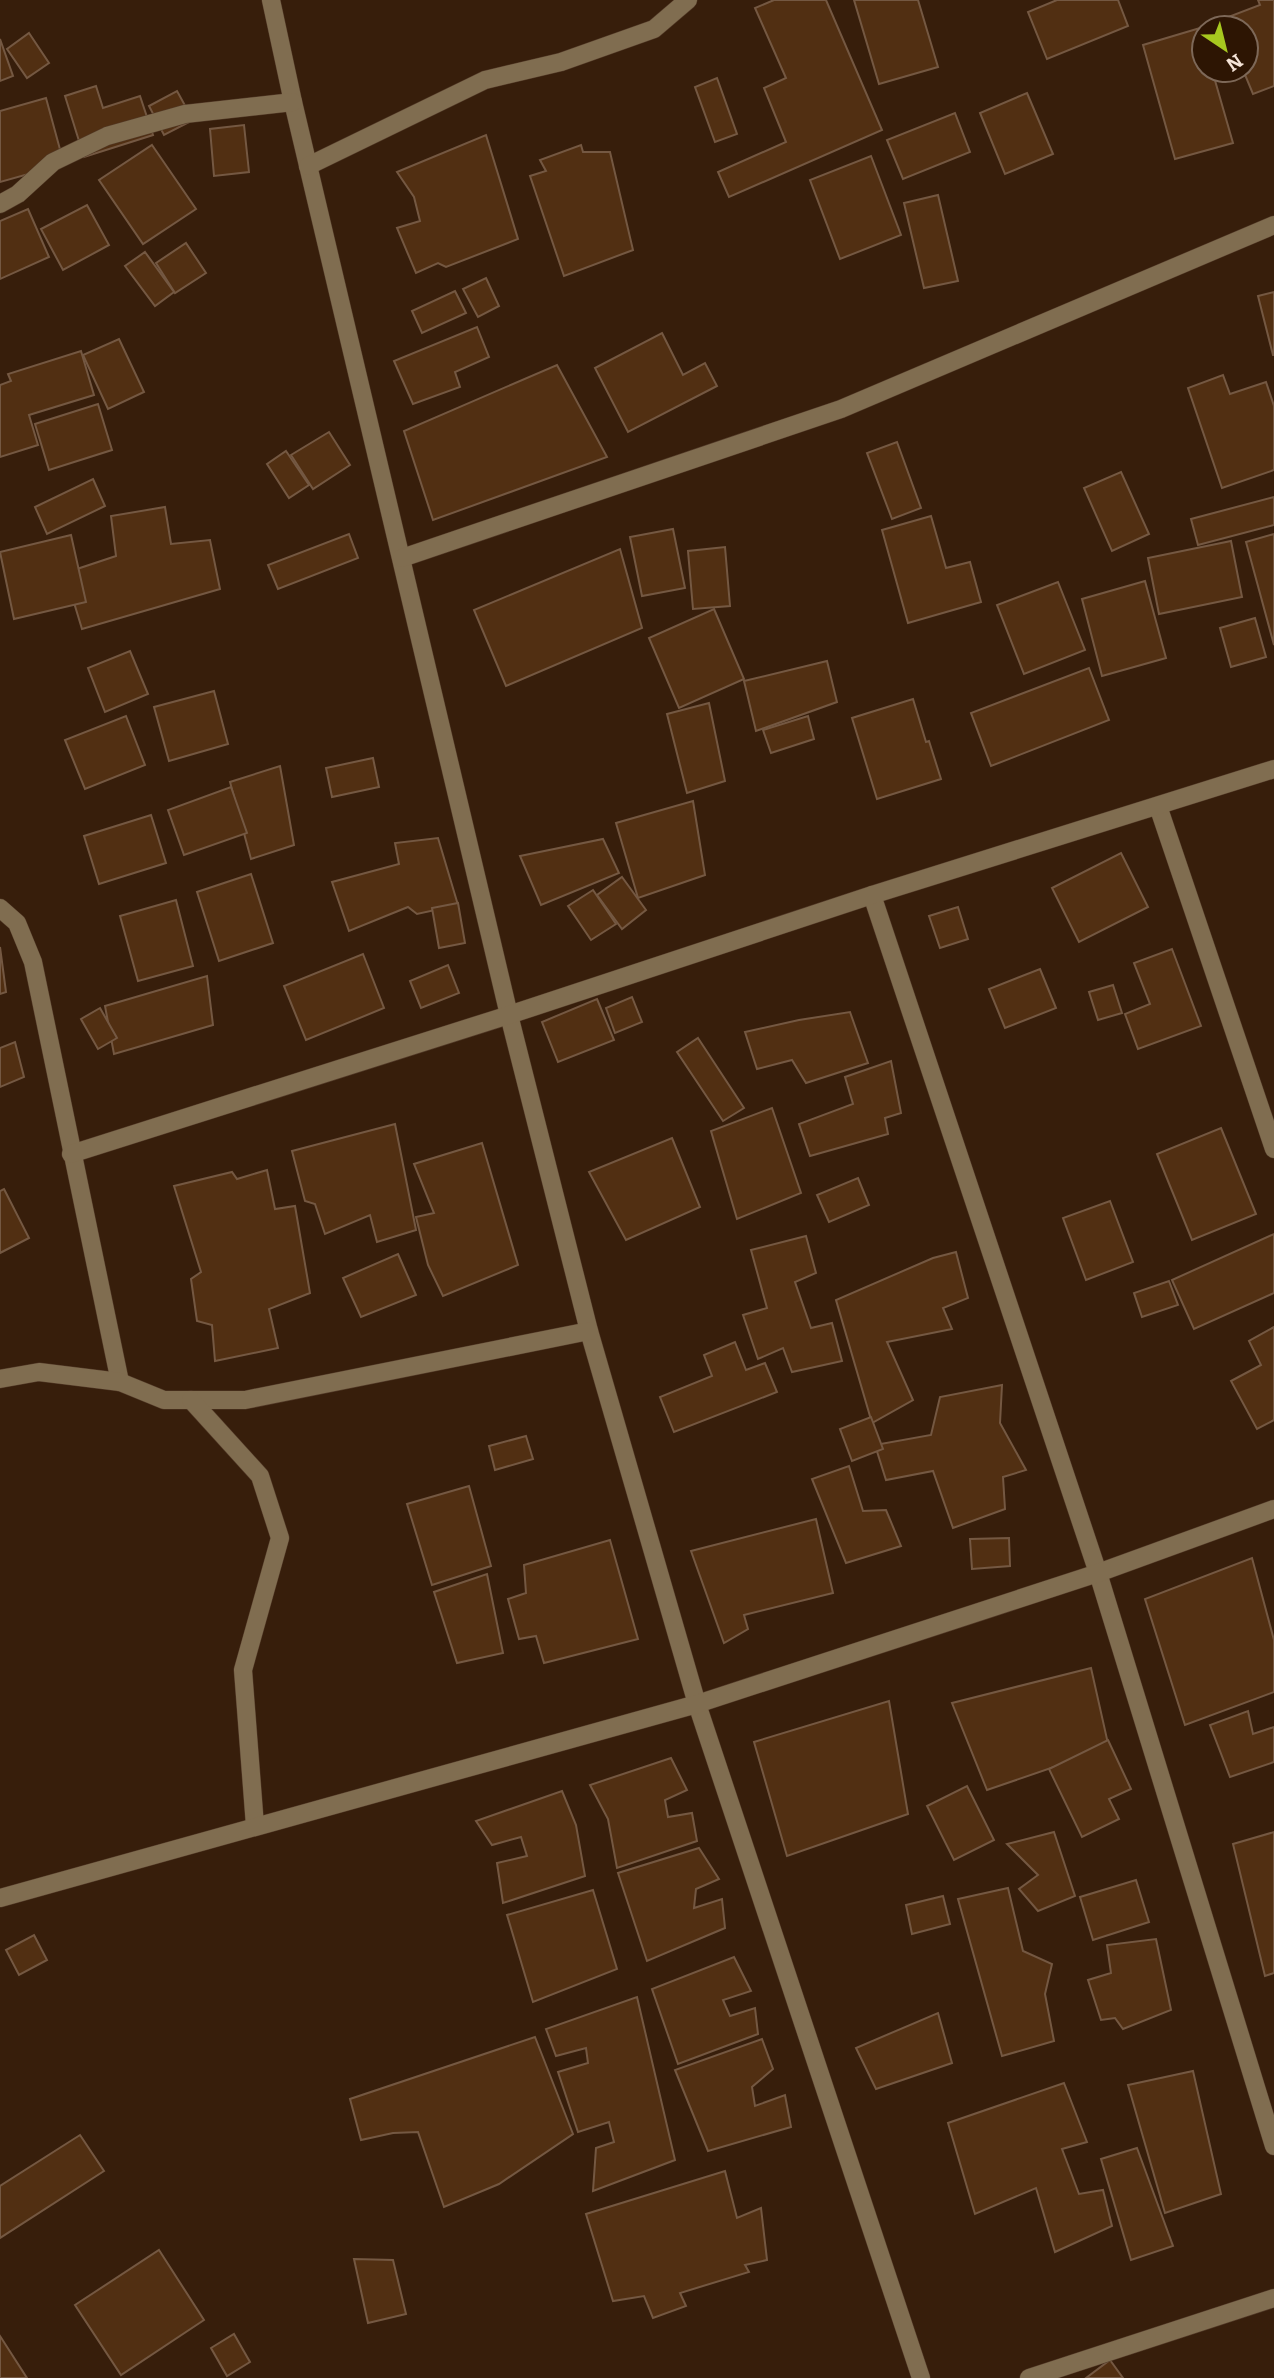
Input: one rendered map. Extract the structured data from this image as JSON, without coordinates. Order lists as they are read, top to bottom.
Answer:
{
  "north": "bottom right"
}
